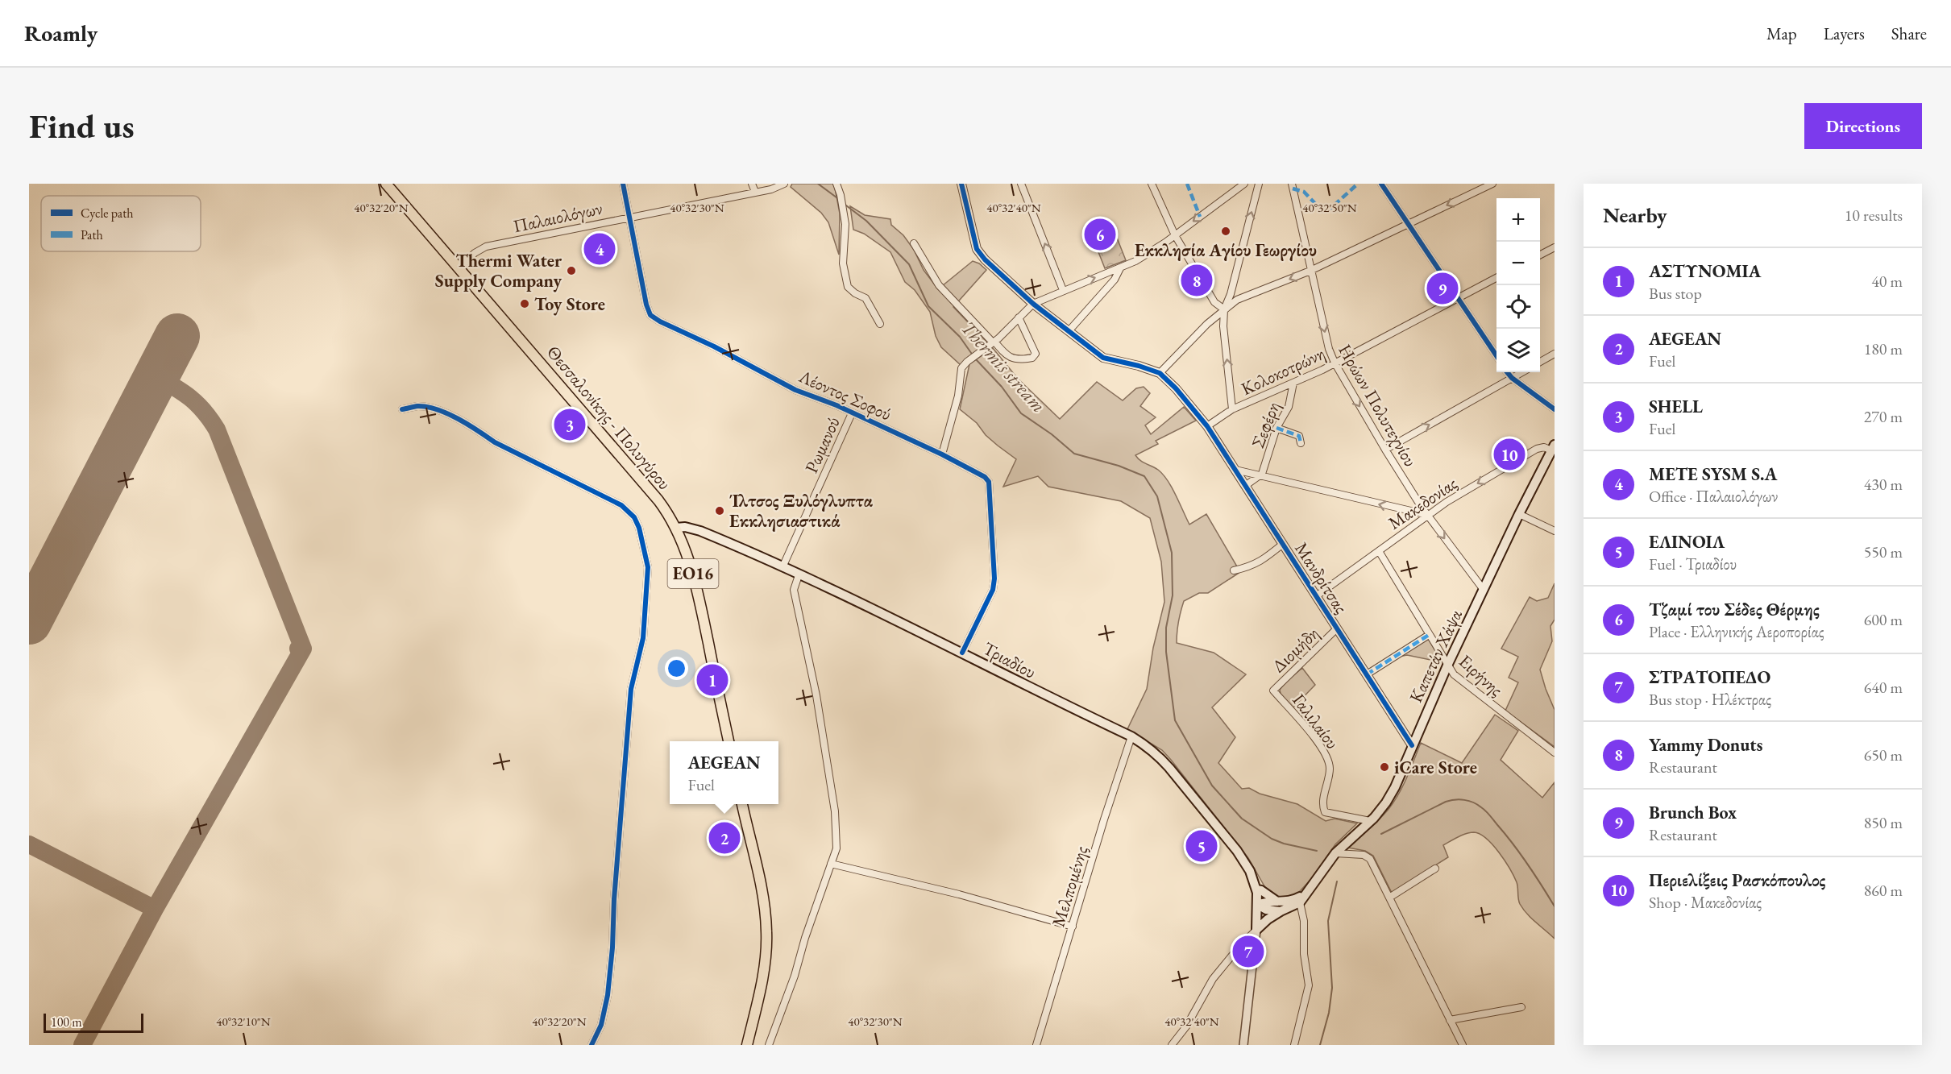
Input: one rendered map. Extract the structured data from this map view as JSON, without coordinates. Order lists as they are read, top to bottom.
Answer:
{
  "streets": {
    "main road": [
      "Θεσσαλονίκης - Πολυγύρου",
      "ΕΟ16",
      "Καπετάν Χάψα",
      "Τριαδίου"
    ],
    "street": [
      "Παλαιολόγων",
      "Κολοκοτρώνη",
      "Λέοντος Σοφού",
      "Ηρώων Πολυτεχνίου",
      "Σεφέρη",
      "Ρωμανού",
      "Μακεδονίας",
      "Μανδρίτσας",
      "Διομήδη",
      "Ειρήνης",
      "Γαλιλαίου",
      "Μελπομένης"
    ]
  },
  "crossings": [
    ["Παλαιολόγων", "Λέοντος Σοφού"],
    ["Παλαιολόγων", "Θεσσαλονίκης - Πολυγύρου"],
    ["Κολοκοτρώνη", "Ηρώων Πολυτεχνίου"],
    ["Κολοκοτρώνη", "Σεφέρη"],
    ["Κολοκοτρώνη", "Μανδρίτσας"],
    ["Λέοντος Σοφού", "Ρωμανού"],
    ["Λέοντος Σοφού", "Τριαδίου"],
    ["Ηρώων Πολυτεχνίου", "Μακεδονίας"],
    ["Ηρώων Πολυτεχνίου", "Καπετάν Χάψα"],
    ["Θεσσαλονίκης - Πολυγύρου", "Τριαδίου"],
    ["Ρωμανού", "Τριαδίου"],
    ["Μακεδονίας", "Μανδρίτσας"],
    ["Μακεδονίας", "Καπετάν Χάψα"],
    ["Μακεδονίας", "Ειρήνης"],
    ["Μανδρίτσας", "Διομήδη"],
    ["Μανδρίτσας", "Καπετάν Χάψα"],
    ["Διομήδη", "Γαλιλαίου"],
    ["Καπετάν Χάψα", "Τριαδίου"],
    ["Καπετάν Χάψα", "Ειρήνης"],
    ["Καπετάν Χάψα", "Γαλιλαίου"],
    ["Τριαδίου", "Μελπομένης"]
  ],
  "one_way": ["Ηρώων Πολυτεχνίου", "Μακεδονίας"],
  "water": ["Thermis stream"],
  "places": [
    "Εκκλησία Αγίου Γεωργίου",
    "Thermi Water Supply Company",
    "Toy Store",
    "Ίλτσος Ξυλόγλυπτα Εκκλησιαστικά",
    "iCare Store"
  ],
  "legend": ["Cycle path", "Path"],
  "scale_bar": "100 m",
  "page": {
    "header": "Roamly",
    "nav": ["Map", "Layers", "Share"],
    "buttons": "Directions",
    "title": "Find us",
    "heading": ["Nearby", "10 results"],
    "map_buttons": ["+", "−"],
    "pins": [
      "6",
      "4",
      "8",
      "9",
      "3",
      "10",
      "1",
      "2",
      "5",
      "7"
    ],
    "list": [
      {
        "mark": "1",
        "name": "ΑΣΤΥΝΟΜΙΑ",
        "note": "Bus stop",
        "value": "40 m"
      },
      {
        "mark": "2",
        "name": "AEGEAN",
        "note": "Fuel",
        "value": "180 m"
      },
      {
        "mark": "3",
        "name": "SHELL",
        "note": "Fuel",
        "value": "270 m"
      },
      {
        "mark": "4",
        "name": "METE SYSM S.A",
        "note": "Office · Παλαιολόγων",
        "value": "430 m"
      },
      {
        "mark": "5",
        "name": "ΕΛΙΝΟΙΛ",
        "note": "Fuel · Τριαδίου",
        "value": "550 m"
      },
      {
        "mark": "6",
        "name": "Τζαμί του Σέδες Θέρμης",
        "note": "Place · Ελληνικής Αεροπορίας",
        "value": "600 m"
      },
      {
        "mark": "7",
        "name": "ΣΤΡΑΤΟΠΕΔΟ",
        "note": "Bus stop · Ηλέκτρας",
        "value": "640 m"
      },
      {
        "mark": "8",
        "name": "Yammy Donuts",
        "note": "Restaurant",
        "value": "650 m"
      },
      {
        "mark": "9",
        "name": "Brunch Box",
        "note": "Restaurant",
        "value": "850 m"
      },
      {
        "mark": "10",
        "name": "Περιελίξεις Ρασκόπουλος",
        "note": "Shop · Μακεδονίας",
        "value": "860 m"
      }
    ],
    "popup": ["AEGEAN", "Fuel"],
    "scale": "100 m"
  },
  "coordinates": [
    "40°32'20\"N",
    "40°32'30\"N",
    "40°32'40\"N",
    "40°32'50\"N",
    "40°32'10\"N"
  ]
}
